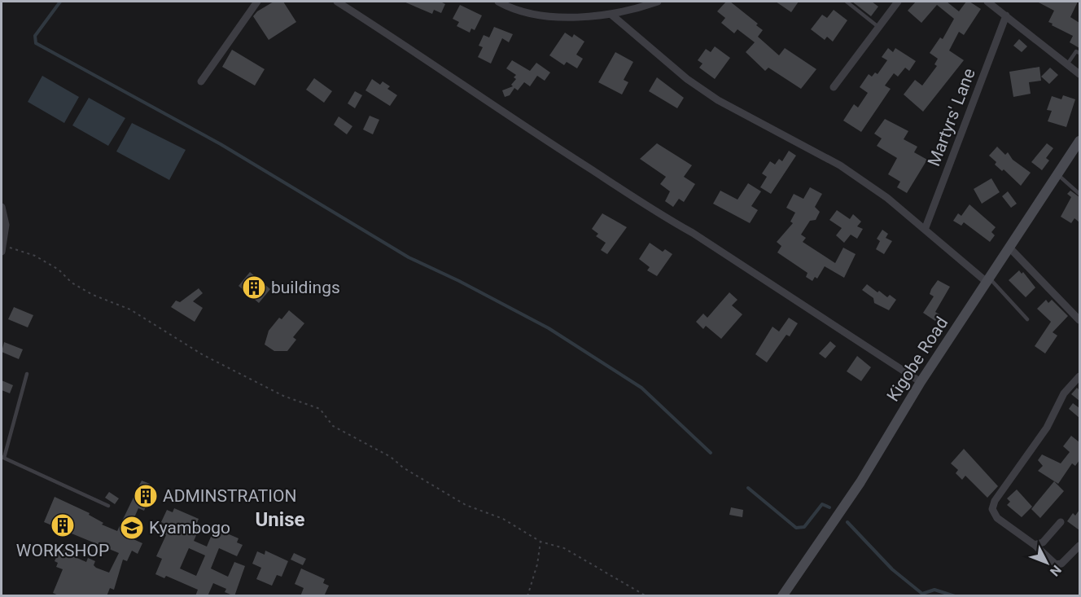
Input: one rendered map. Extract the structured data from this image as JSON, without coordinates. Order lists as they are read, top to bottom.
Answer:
{
  "streets": {
    "street": ["Martyrs' Lane", "Kigobe Road"]
  },
  "districts": ["Unise"],
  "places": {
    "building": ["buildings", "ADMINSTRATION", "WORKSHOP"],
    "school or university": ["Kyambogo"]
  },
  "north": "bottom right"
}
